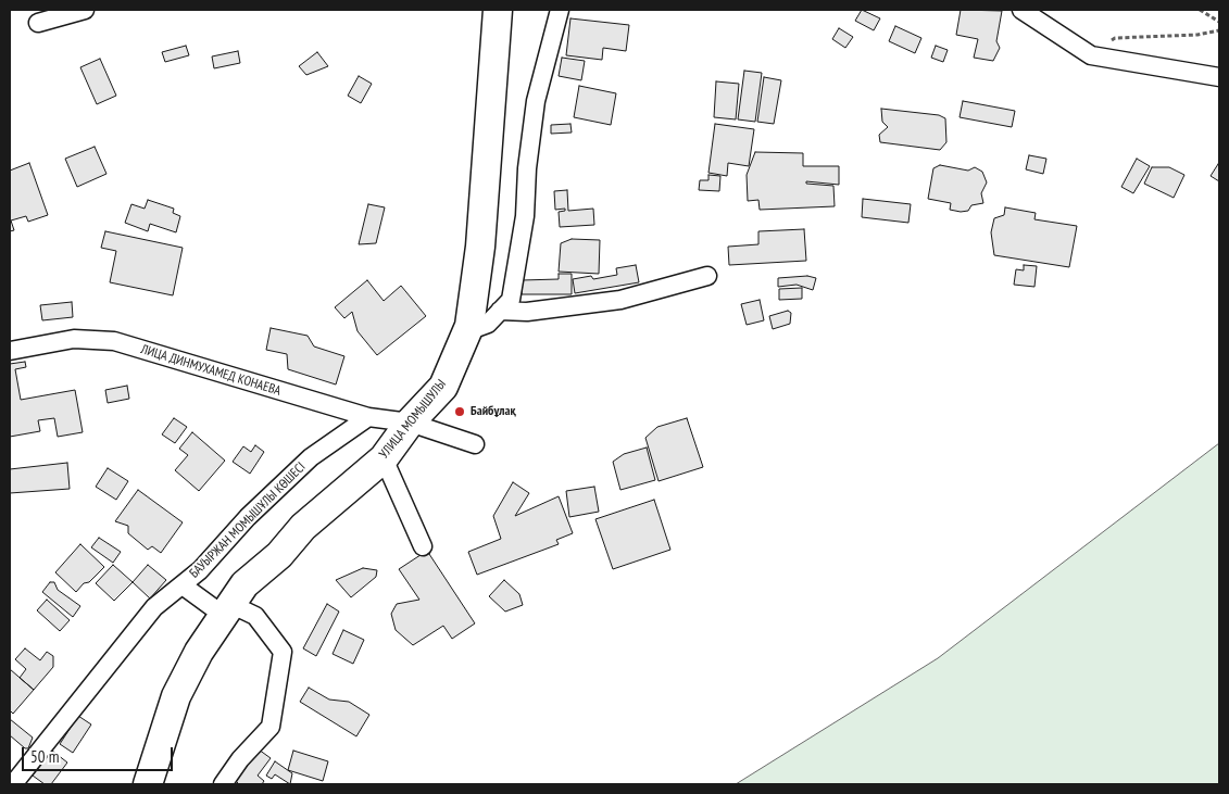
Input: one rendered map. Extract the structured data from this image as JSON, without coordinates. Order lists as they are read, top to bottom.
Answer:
{
  "streets": {
    "main road": ["УЛИЦА МОМЫШУЛЫ"],
    "street": ["ЛИЦА ДИНМУХАМЕД КОНАЕВА", "БАУЫРЖАН МОМЫШҰЛЫ КӨШЕСІ"]
  },
  "crossings": [
    ["ЛИЦА ДИНМУХАМЕД КОНАЕВА", "УЛИЦА МОМЫШУЛЫ"],
    ["ЛИЦА ДИНМУХАМЕД КОНАЕВА", "БАУЫРЖАН МОМЫШҰЛЫ КӨШЕСІ"]
  ],
  "places": ["Байбұлақ"],
  "scale_bar": "50 m"
}
